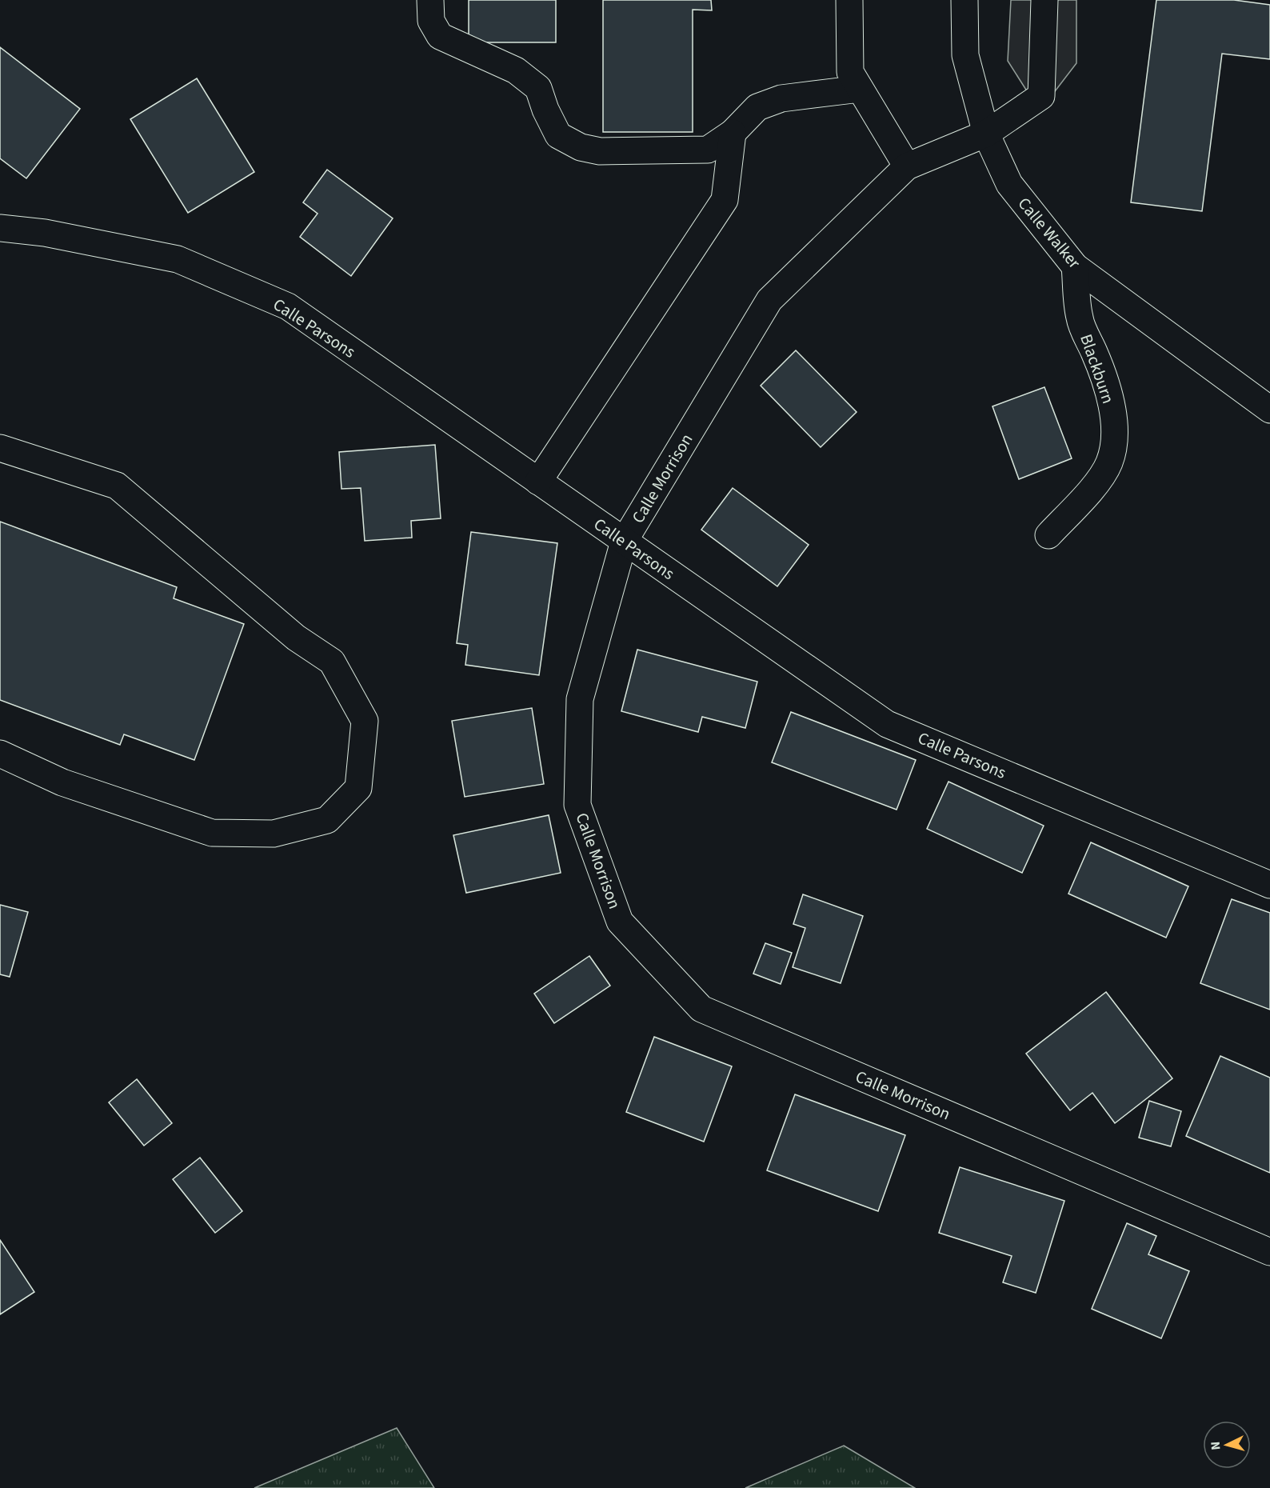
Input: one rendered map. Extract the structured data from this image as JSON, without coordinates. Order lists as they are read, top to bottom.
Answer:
{
  "streets": {
    "street": [
      "Calle Walker",
      "Calle Parsons",
      "Blackburn",
      "Calle Morrison"
    ]
  },
  "crossings": [
    ["Calle Walker", "Blackburn"],
    ["Calle Walker", "Calle Morrison"],
    ["Calle Parsons", "Calle Morrison"]
  ],
  "north": "left"
}
